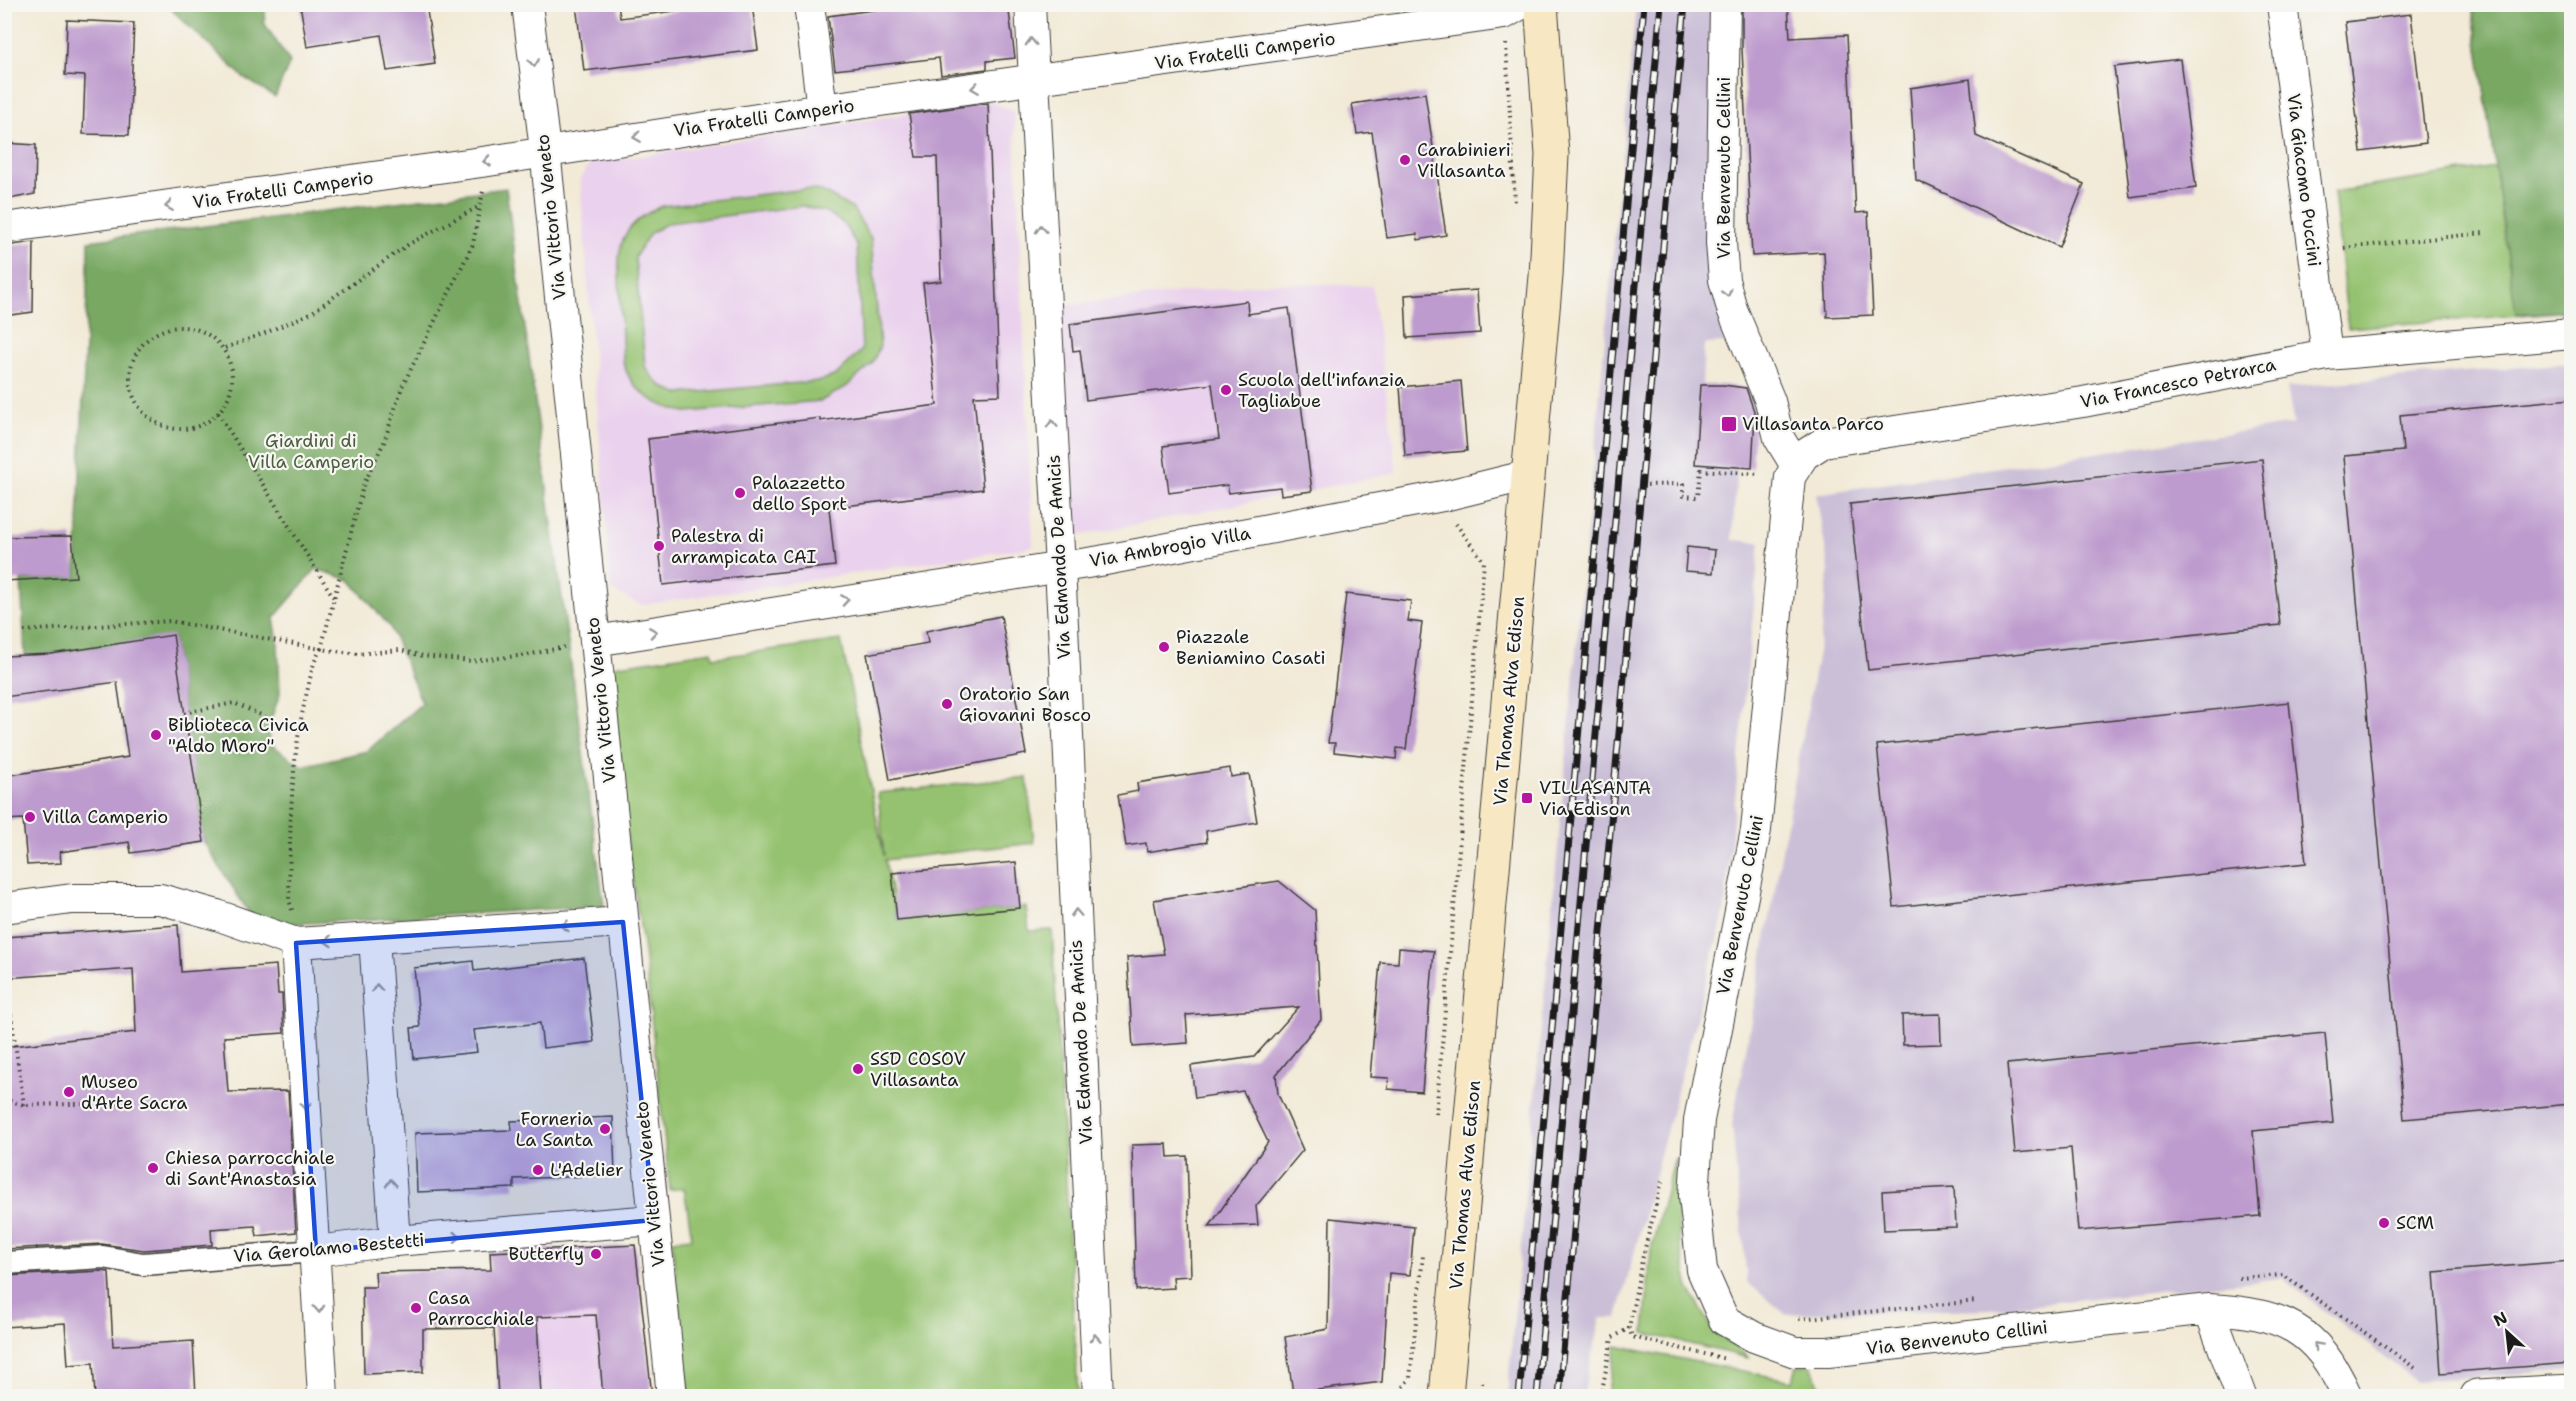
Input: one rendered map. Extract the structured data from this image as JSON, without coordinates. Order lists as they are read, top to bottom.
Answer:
{
  "streets": {
    "main road": ["Via Thomas Alva Edison"],
    "street": [
      "Via Fratelli Camperio",
      "Via Benvenuto Cellini",
      "Via Giacomo Puccini",
      "Via Vittorio Veneto",
      "Via Francesco Petrarca",
      "Via Ambrogio Villa",
      "Via Edmondo De Amicis",
      "Via Gerolamo Bestetti"
    ]
  },
  "crossings": [
    ["Via Fratelli Camperio", "Via Vittorio Veneto"],
    ["Via Fratelli Camperio", "Via Edmondo De Amicis"],
    ["Via Benvenuto Cellini", "Via Francesco Petrarca"],
    ["Via Giacomo Puccini", "Via Francesco Petrarca"],
    ["Via Vittorio Veneto", "Via Ambrogio Villa"],
    ["Via Vittorio Veneto", "Via Gerolamo Bestetti"],
    ["Via Ambrogio Villa", "Via Edmondo De Amicis"],
    ["Via Ambrogio Villa", "Via Thomas Alva Edison"]
  ],
  "one_way": [
    "Via Fratelli Camperio",
    "Via Ambrogio Villa",
    "Via Edmondo De Amicis",
    "Via Gerolamo Bestetti"
  ],
  "parks": ["Giardini di Villa Camperio"],
  "places": {
    "other": [
      "Carabinieri Villasanta",
      "Scuola dell'infanzia Tagliabue",
      "Palazzetto dello Sport",
      "Palestra di arrampicata CAI",
      "Piazzale Beniamino Casati",
      "Oratorio San Giovanni Bosco",
      "Biblioteca Civica \"Aldo Moro\"",
      "Villa Camperio",
      "SSD COSOV Villasanta",
      "Museo d'Arte Sacra",
      "Forneria La Santa",
      "Chiesa parrocchiale di Sant'Anastasia",
      "L'Adelier",
      "SCM",
      "Butterfly",
      "Casa Parrocchiale"
    ],
    "transit": ["Villasanta Parco", "VILLASANTA Via Edison"]
  },
  "north": "top left"
}
